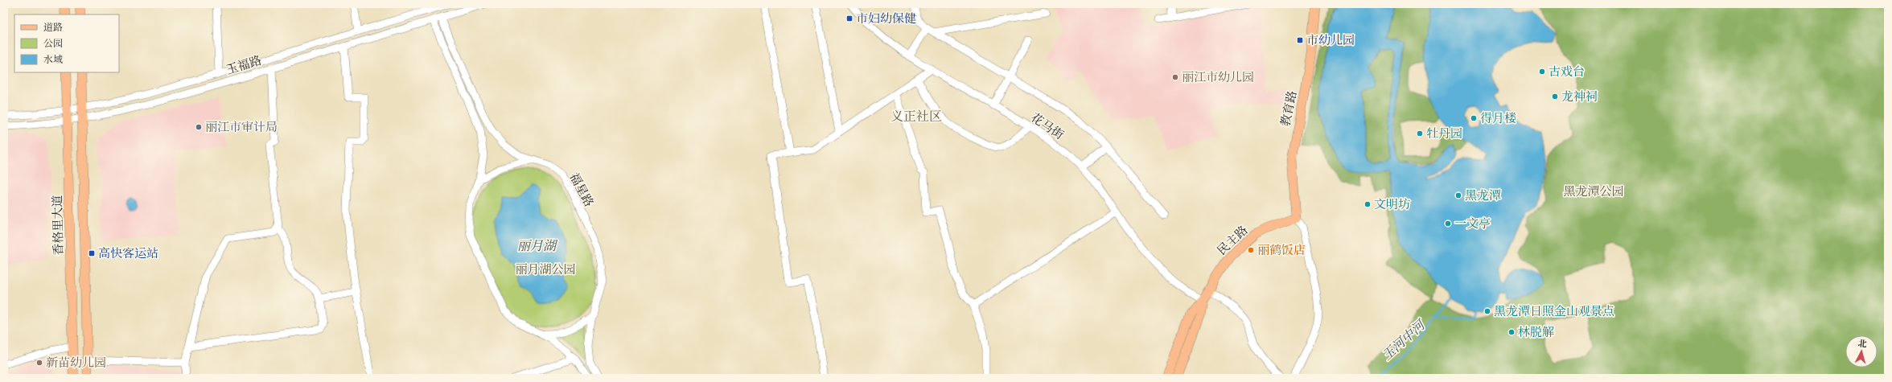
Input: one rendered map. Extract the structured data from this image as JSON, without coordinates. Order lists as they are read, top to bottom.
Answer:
{
  "streets": {
    "main road": ["教育路", "香格里大道", "民主路"],
    "street": ["玉福路", "花马街", "福星路"]
  },
  "crossings": [
    ["玉福路", "福星路"],
    ["玉福路", "香格里大道"],
    ["教育路", "民主路"],
    ["花马街", "民主路"]
  ],
  "districts": ["义正社区"],
  "water": ["丽月湖", "玉河中河"],
  "parks": ["黑龙潭公园", "丽月湖公园"],
  "places": {
    "transit": ["市妇幼保健", "市幼儿园", "高快客运站"],
    "other": [
      "古戏台",
      "丽江市幼儿园",
      "龙神祠",
      "得月楼",
      "丽江市审计局",
      "牡丹园",
      "黑龙潭",
      "文明坊",
      "一文亭",
      "丽鹤饭店",
      "黑龙潭日照金山观景点",
      "林脱解",
      "新苗幼儿园"
    ]
  },
  "legend": ["道路", "公园", "水域"],
  "north": "top"
}
